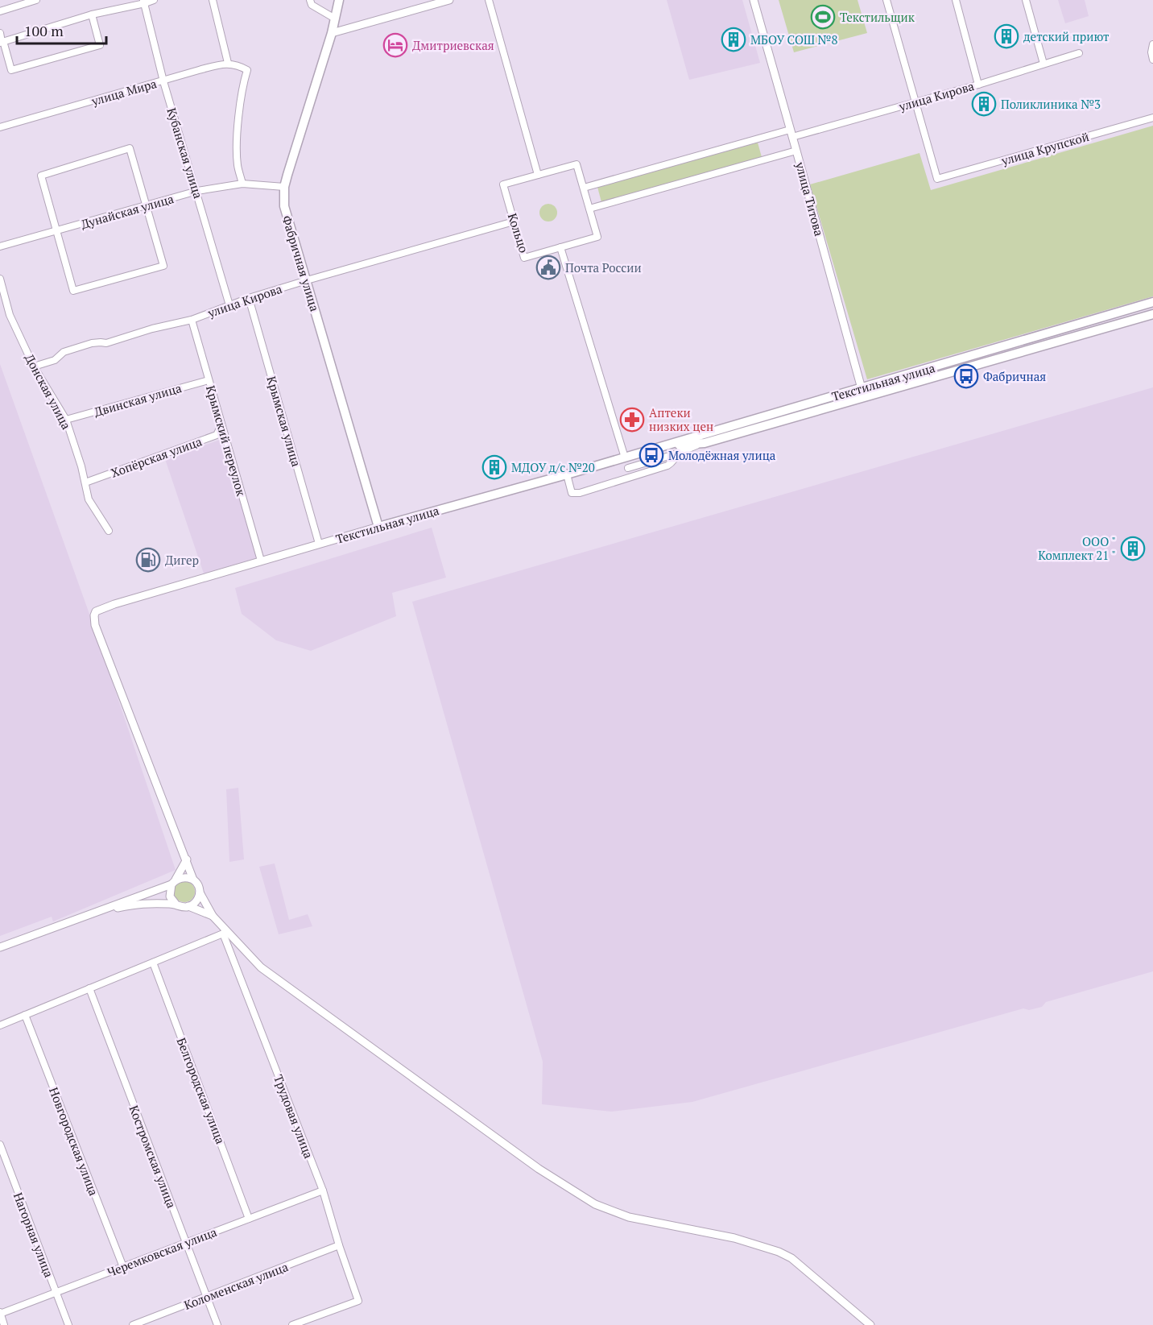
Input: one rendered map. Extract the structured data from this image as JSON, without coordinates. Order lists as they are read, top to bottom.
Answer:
{
  "streets": {
    "main road": ["Фабричная улица", "Текстильная улица"],
    "street": [
      "улица Мира",
      "улица Кирова",
      "улица Крупской",
      "Кубанская улица",
      "улица Титова",
      "Дунайская улица",
      "Кольцо",
      "Донская улица",
      "Двинская улица",
      "Крымская улица",
      "Крымский переулок",
      "Хопёрская улица",
      "Белгородская улица",
      "Трудовая улица",
      "Новгородская улица",
      "Костромская улица",
      "Нагорная улица",
      "Черемковская улица",
      "Коломенская улица"
    ]
  },
  "crossings": [
    ["улица Мира", "Кубанская улица"],
    ["улица Кирова", "улица Крупской"],
    ["улица Кирова", "Кубанская улица"],
    ["улица Кирова", "улица Титова"],
    ["улица Кирова", "Кольцо"],
    ["улица Кирова", "Фабричная улица"],
    ["улица Кирова", "Донская улица"],
    ["улица Кирова", "Крымская улица"],
    ["улица Кирова", "Крымский переулок"],
    ["Кубанская улица", "Дунайская улица"],
    ["улица Титова", "Текстильная улица"],
    ["Дунайская улица", "Фабричная улица"],
    ["Фабричная улица", "Текстильная улица"],
    ["Текстильная улица", "Крымская улица"],
    ["Текстильная улица", "Крымский переулок"],
    ["Донская улица", "Двинская улица"],
    ["Донская улица", "Хопёрская улица"],
    ["Двинская улица", "Крымский переулок"],
    ["Крымский переулок", "Хопёрская улица"],
    ["Белгородская улица", "Черемковская улица"],
    ["Трудовая улица", "Черемковская улица"],
    ["Трудовая улица", "Коломенская улица"],
    ["Новгородская улица", "Черемковская улица"],
    ["Костромская улица", "Черемковская улица"],
    ["Костромская улица", "Коломенская улица"],
    ["Нагорная улица", "Черемковская улица"]
  ],
  "places": {
    "sports": ["Текстильщик"],
    "building": [
      "детский приют",
      "МБОУ СОШ №8",
      "Поликлиника №3",
      "МДОУ д/с №20",
      "ООО \" Комплект 21 \""
    ],
    "hotel": ["Дмитриевская"],
    "public building": ["Почта России"],
    "bus stop": ["Фабричная", "Молодёжная улица"],
    "pharmacy": ["Аптеки низких цен"],
    "fuel station": ["Дигер"]
  },
  "scale_bar": "100 m"
}
